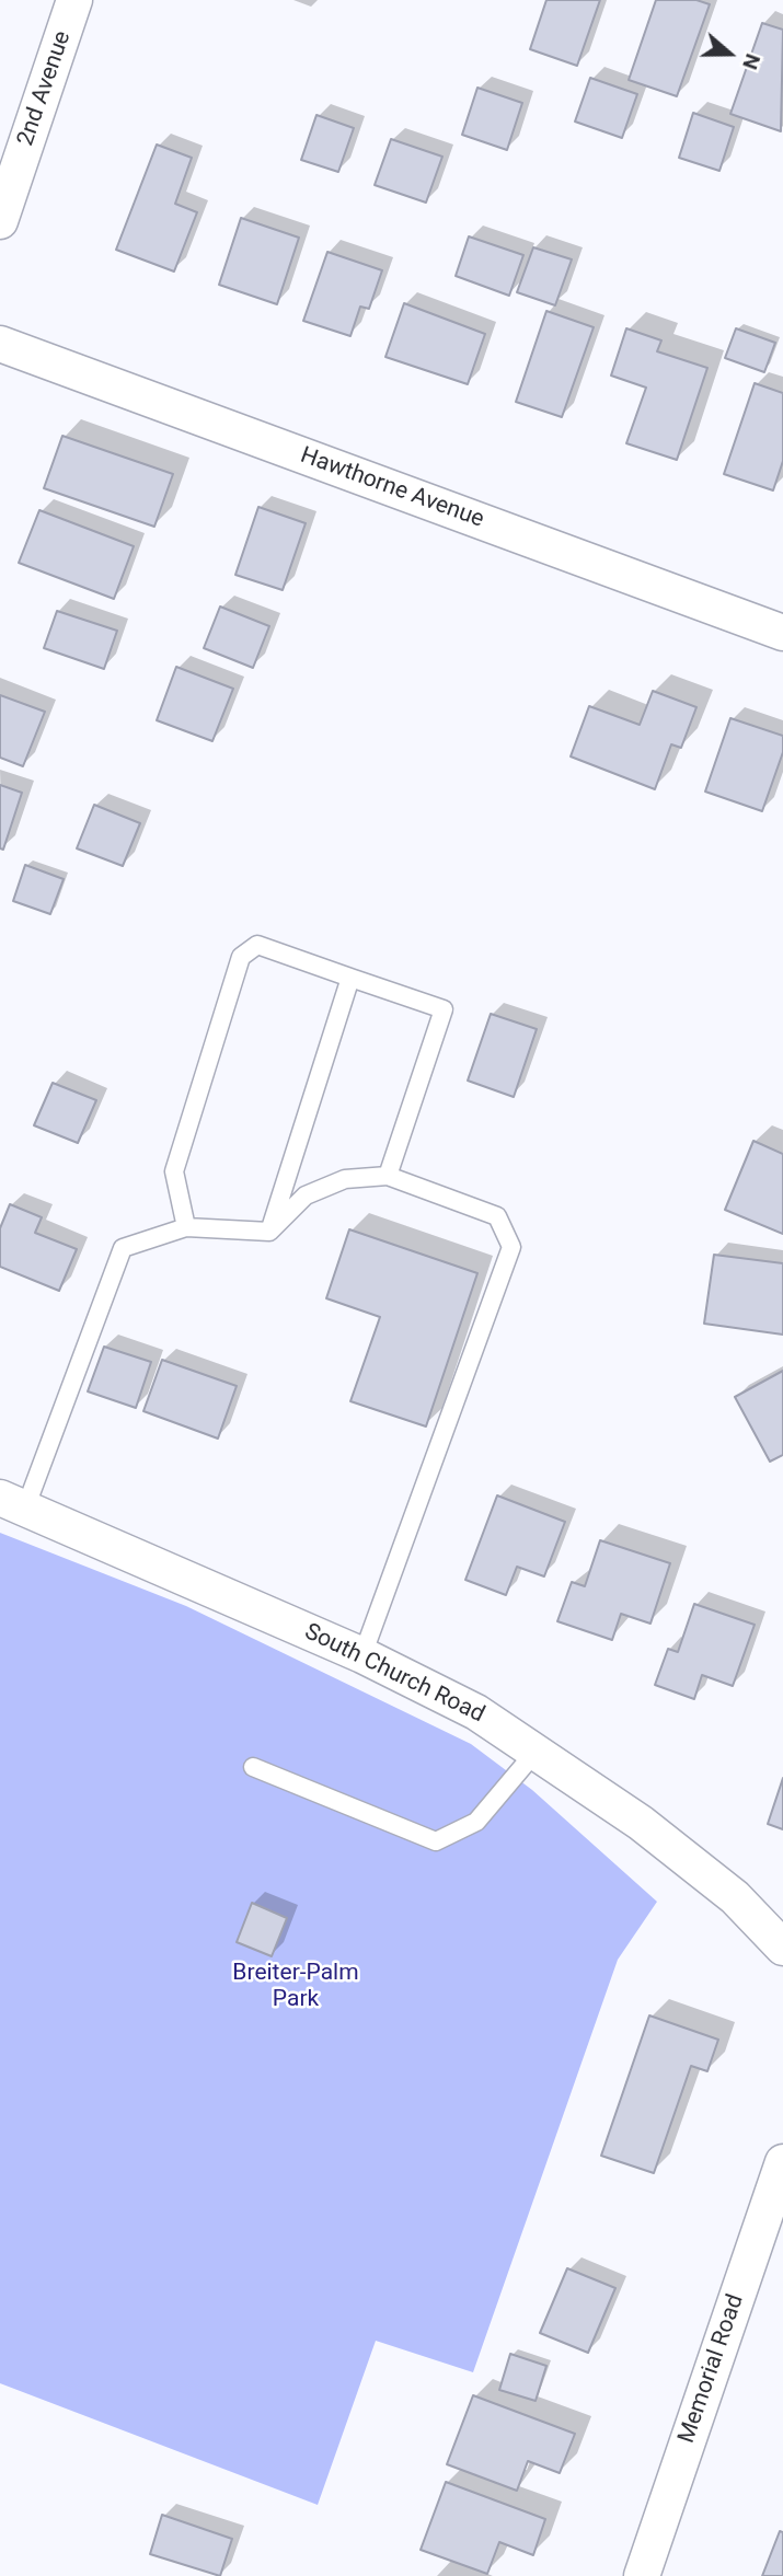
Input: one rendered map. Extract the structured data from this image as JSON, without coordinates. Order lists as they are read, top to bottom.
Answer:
{
  "streets": {
    "street": [
      "2nd Avenue",
      "Hawthorne Avenue",
      "South Church Road",
      "Memorial Road"
    ]
  },
  "parks": ["Breiter-Palm Park"],
  "north": "right"
}
